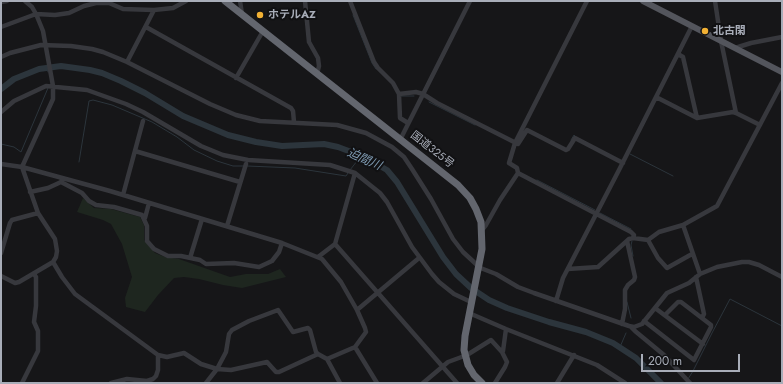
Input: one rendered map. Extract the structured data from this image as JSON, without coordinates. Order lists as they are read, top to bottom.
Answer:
{
  "streets": {
    "highway": ["国道325号"]
  },
  "water": ["迫間川"],
  "places": ["ホテルAZ", "北古閑"],
  "scale_bar": "200 m"
}
